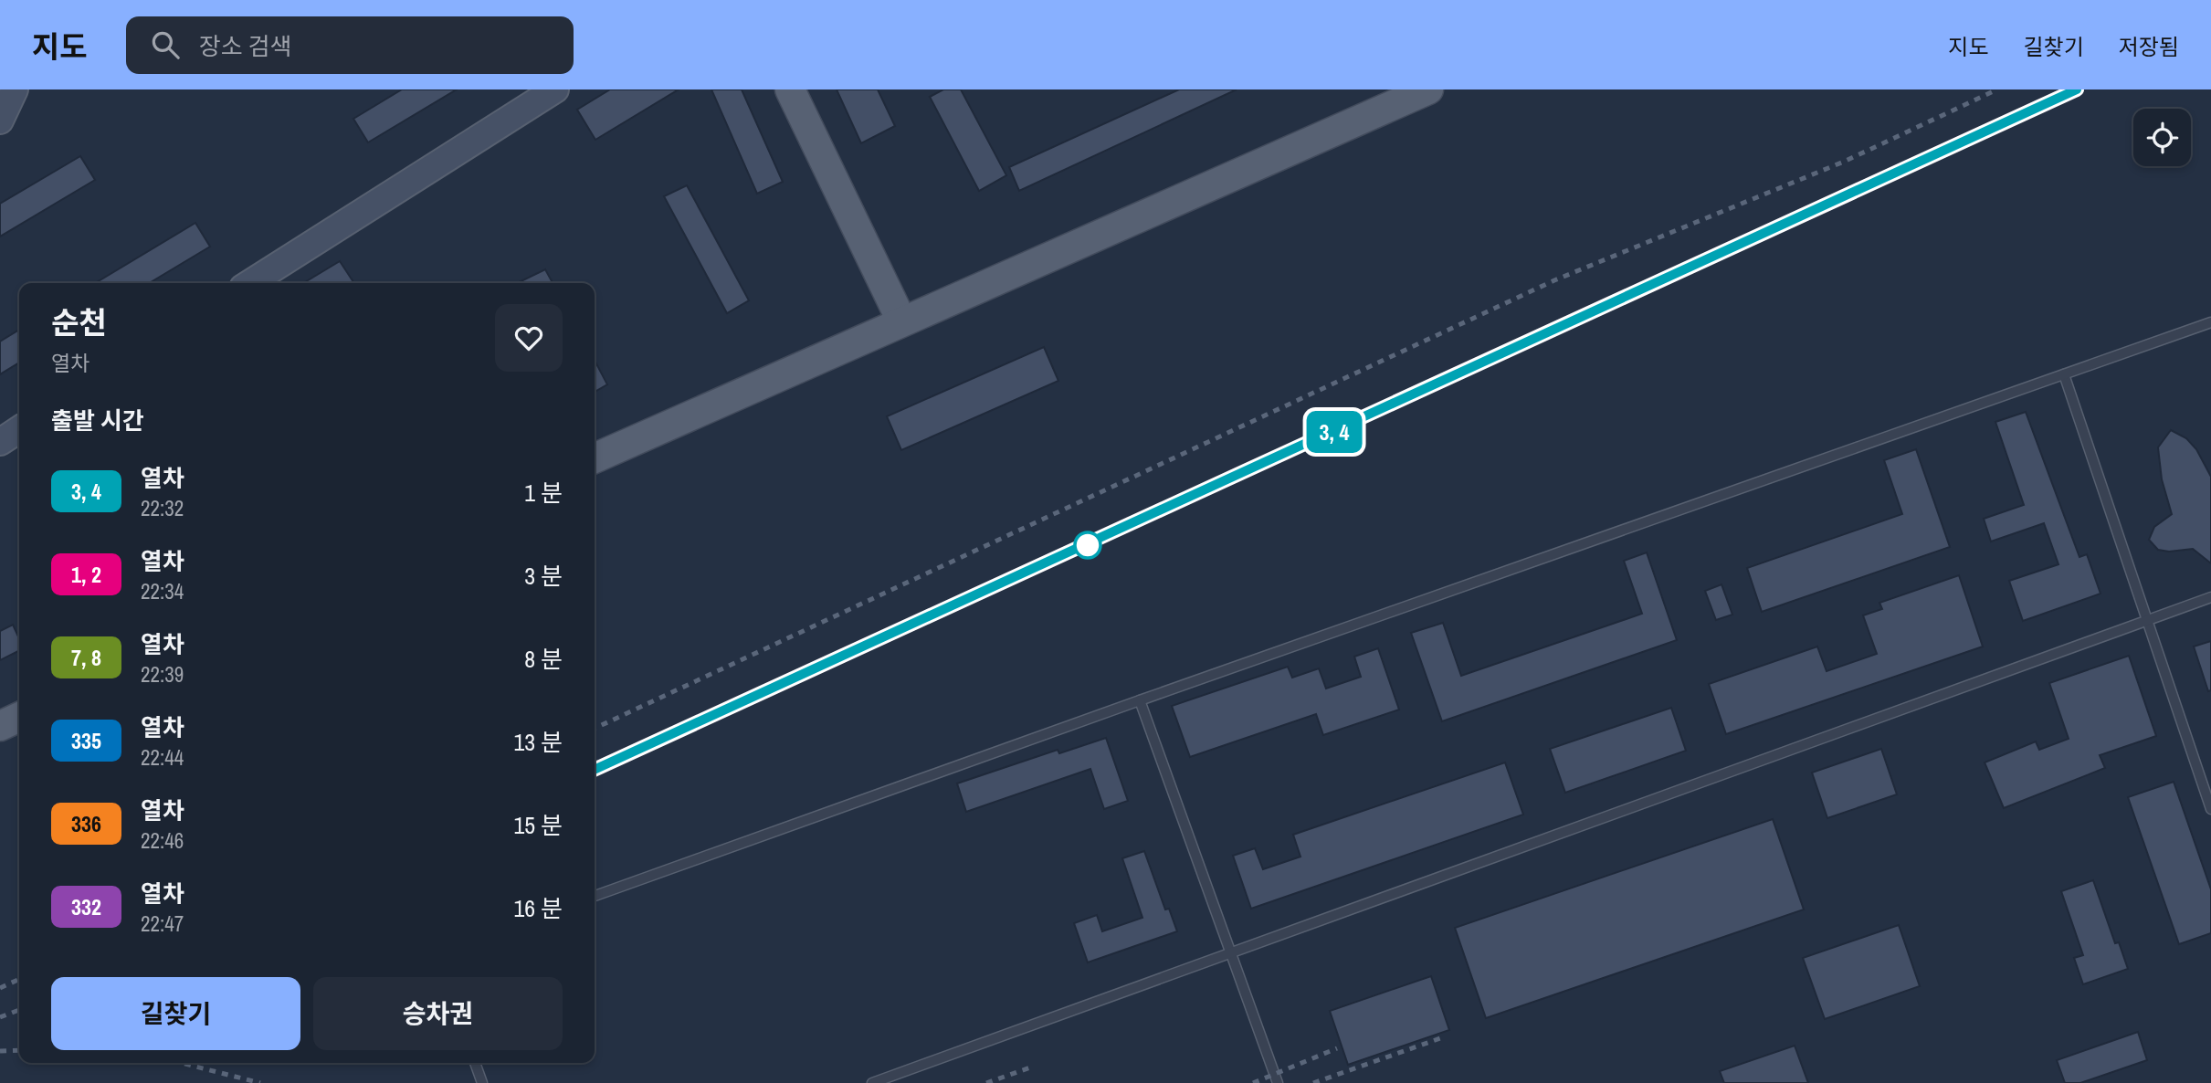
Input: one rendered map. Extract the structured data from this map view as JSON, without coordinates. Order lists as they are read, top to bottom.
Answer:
{
  "page": {
    "header": "지도",
    "search": "장소 검색",
    "nav": ["지도", "길찾기", "저장됨"],
    "on_map": "3, 4",
    "heading": [
      ["순천", "열차"],
      "출발 시간"
    ],
    "list": [
      {
        "mark": "3, 4",
        "name": "열차",
        "note": "22:32",
        "value": "1 분"
      },
      {
        "mark": "1, 2",
        "name": "열차",
        "note": "22:34",
        "value": "3 분"
      },
      {
        "mark": "7, 8",
        "name": "열차",
        "note": "22:39",
        "value": "8 분"
      },
      {
        "mark": "335",
        "name": "열차",
        "note": "22:44",
        "value": "13 분"
      },
      {
        "mark": "336",
        "name": "열차",
        "note": "22:46",
        "value": "15 분"
      },
      {
        "mark": "332",
        "name": "열차",
        "note": "22:47",
        "value": "16 분"
      }
    ],
    "buttons": ["길찾기", "승차권"]
  }
}
